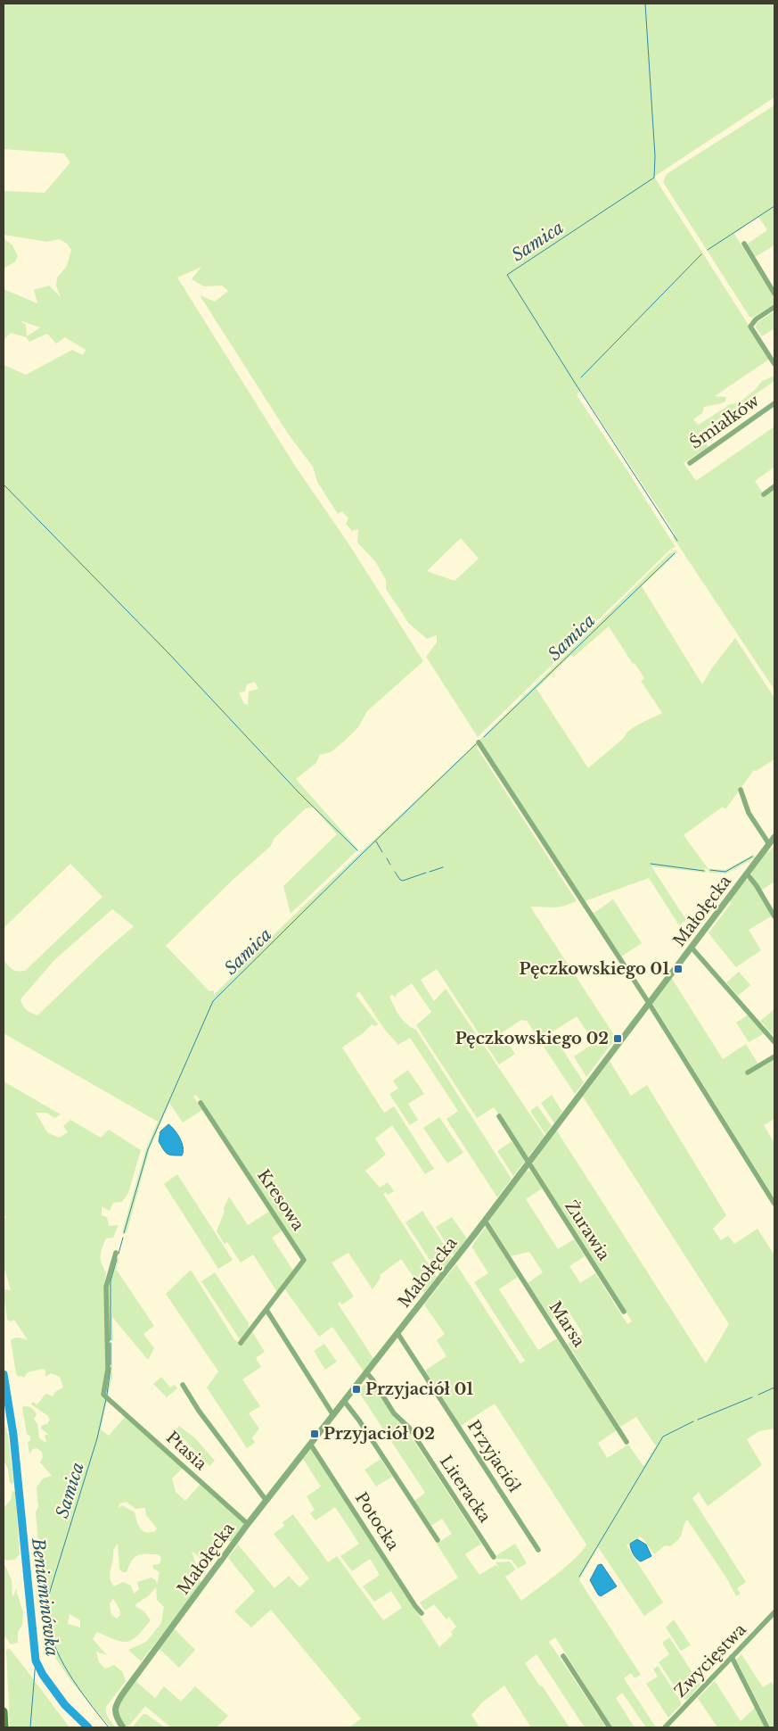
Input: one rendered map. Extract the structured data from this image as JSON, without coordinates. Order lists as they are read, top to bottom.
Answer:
{
  "streets": {
    "street": [
      "Śmiałków",
      "Małołęcka",
      "Kresowa",
      "Żurawia",
      "Marsa",
      "Ptasia",
      "Przyjaciół",
      "Literacka",
      "Potocka",
      "Zwycięstwa"
    ]
  },
  "crossings": [
    ["Małołęcka", "Żurawia"],
    ["Małołęcka", "Marsa"],
    ["Małołęcka", "Ptasia"],
    ["Małołęcka", "Przyjaciół"],
    ["Małołęcka", "Literacka"],
    ["Małołęcka", "Potocka"]
  ],
  "water": ["Samica", "Beniaminówka"],
  "places": {
    "transit": [
      "Pęczkowskiego 01",
      "Pęczkowskiego 02",
      "Przyjaciół 01",
      "Przyjaciół 02"
    ]
  }
}
